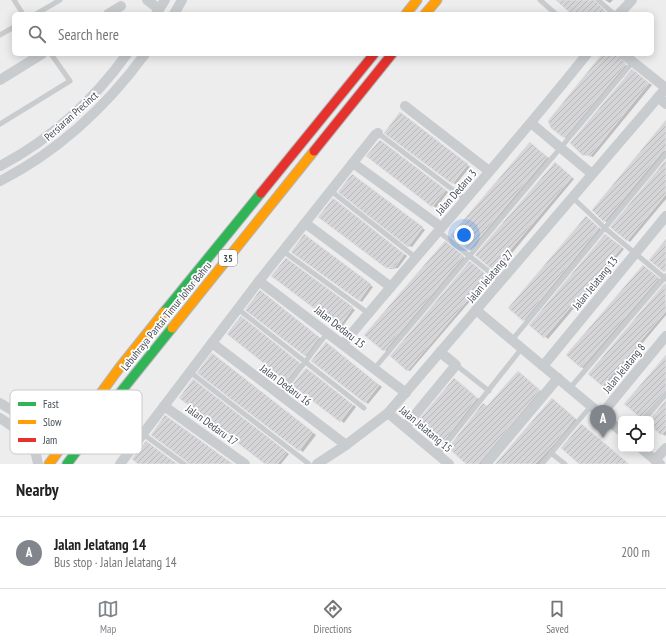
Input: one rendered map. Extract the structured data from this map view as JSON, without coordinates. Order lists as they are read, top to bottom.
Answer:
{
  "streets": {
    "highway": ["35", "Lebuhraya Pantai Timur Johor Bahru"],
    "street": [
      "Persiaran Precinct",
      "Jalan Dedaru 3",
      "Jalan Jelatang 27",
      "Jalan Jelatang 13",
      "Jalan Dedaru 15",
      "Jalan Jelatang 8",
      "Jalan Dedaru 16",
      "Jalan Dedaru 17",
      "Jalan Jelatang 15"
    ]
  },
  "crossings": [
    ["Jalan Dedaru 3", "Jalan Dedaru 15"],
    ["Jalan Jelatang 27", "Jalan Dedaru 15"],
    ["Jalan Jelatang 27", "Jalan Dedaru 16"],
    ["Jalan Jelatang 27", "Jalan Jelatang 15"]
  ],
  "legend": ["Fast", "Slow", "Jam"],
  "page": {
    "search": "Search here",
    "pins": "A",
    "heading": "Nearby",
    "list": [
      {
        "mark": "A",
        "name": "Jalan Jelatang 14",
        "note": "Bus stop · Jalan Jelatang 14",
        "value": "200 m"
      }
    ],
    "nav": ["Map", "Directions", "Saved"]
  }
}
